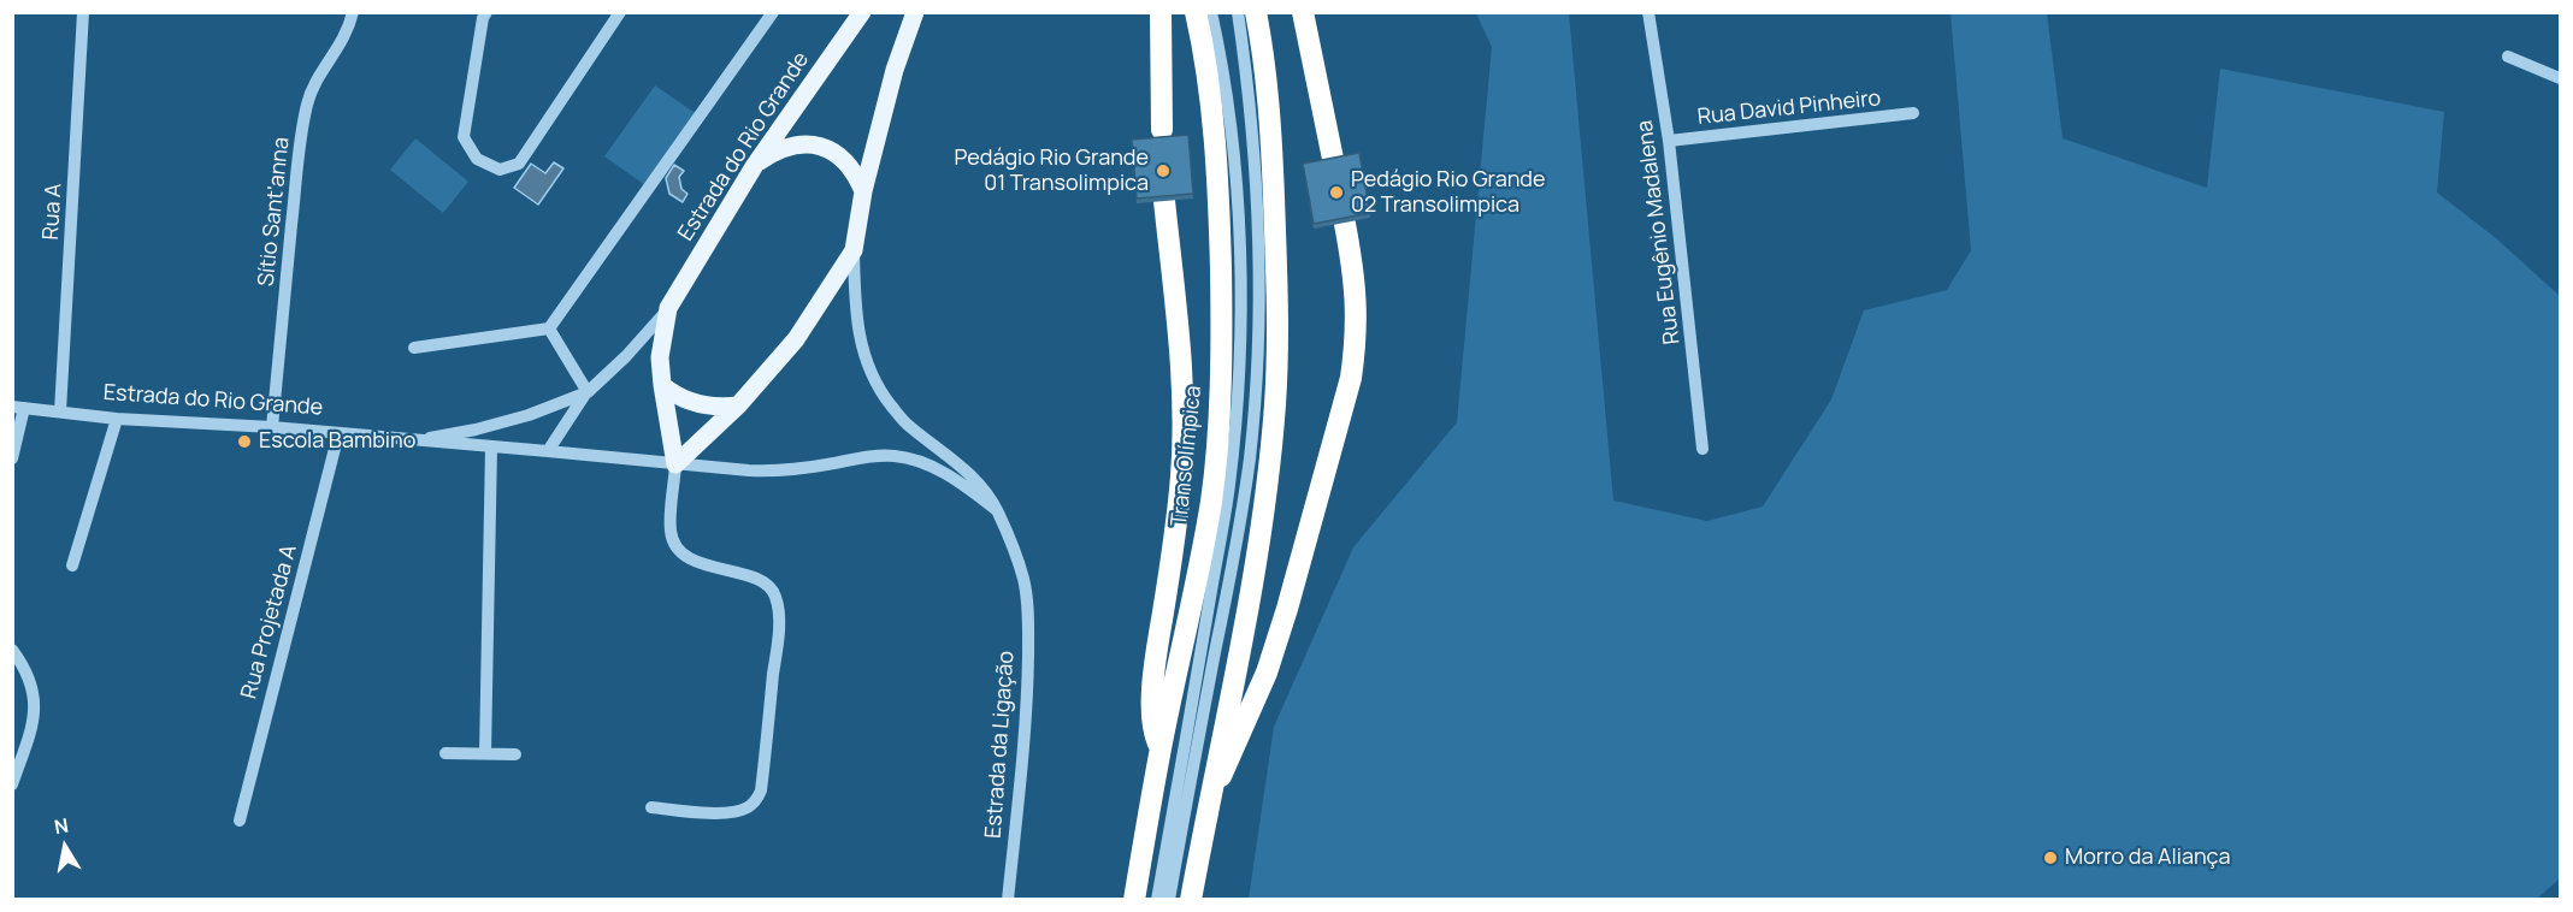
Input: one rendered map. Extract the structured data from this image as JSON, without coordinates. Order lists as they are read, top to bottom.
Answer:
{
  "streets": {
    "highway": ["TransOlímpica"],
    "main road": ["Estrada do Rio Grande"],
    "street": [
      "Rua David Pinheiro",
      "Rua A",
      "Sítio Sant'anna",
      "Rua Eugênio Madalena",
      "Rua Projetada A",
      "Estrada da Ligação"
    ]
  },
  "crossings": [
    ["Rua David Pinheiro", "Rua Eugênio Madalena"],
    ["Estrada do Rio Grande", "Rua A"],
    ["Estrada do Rio Grande", "Sítio Sant'anna"],
    ["Estrada do Rio Grande", "Rua Projetada A"]
  ],
  "places": [
    "Pedágio Rio Grande 01 Transolimpica",
    "Pedágio Rio Grande 02 Transolimpica",
    "Escola Bambino",
    "Morro da Aliança"
  ],
  "north": "top"
}
